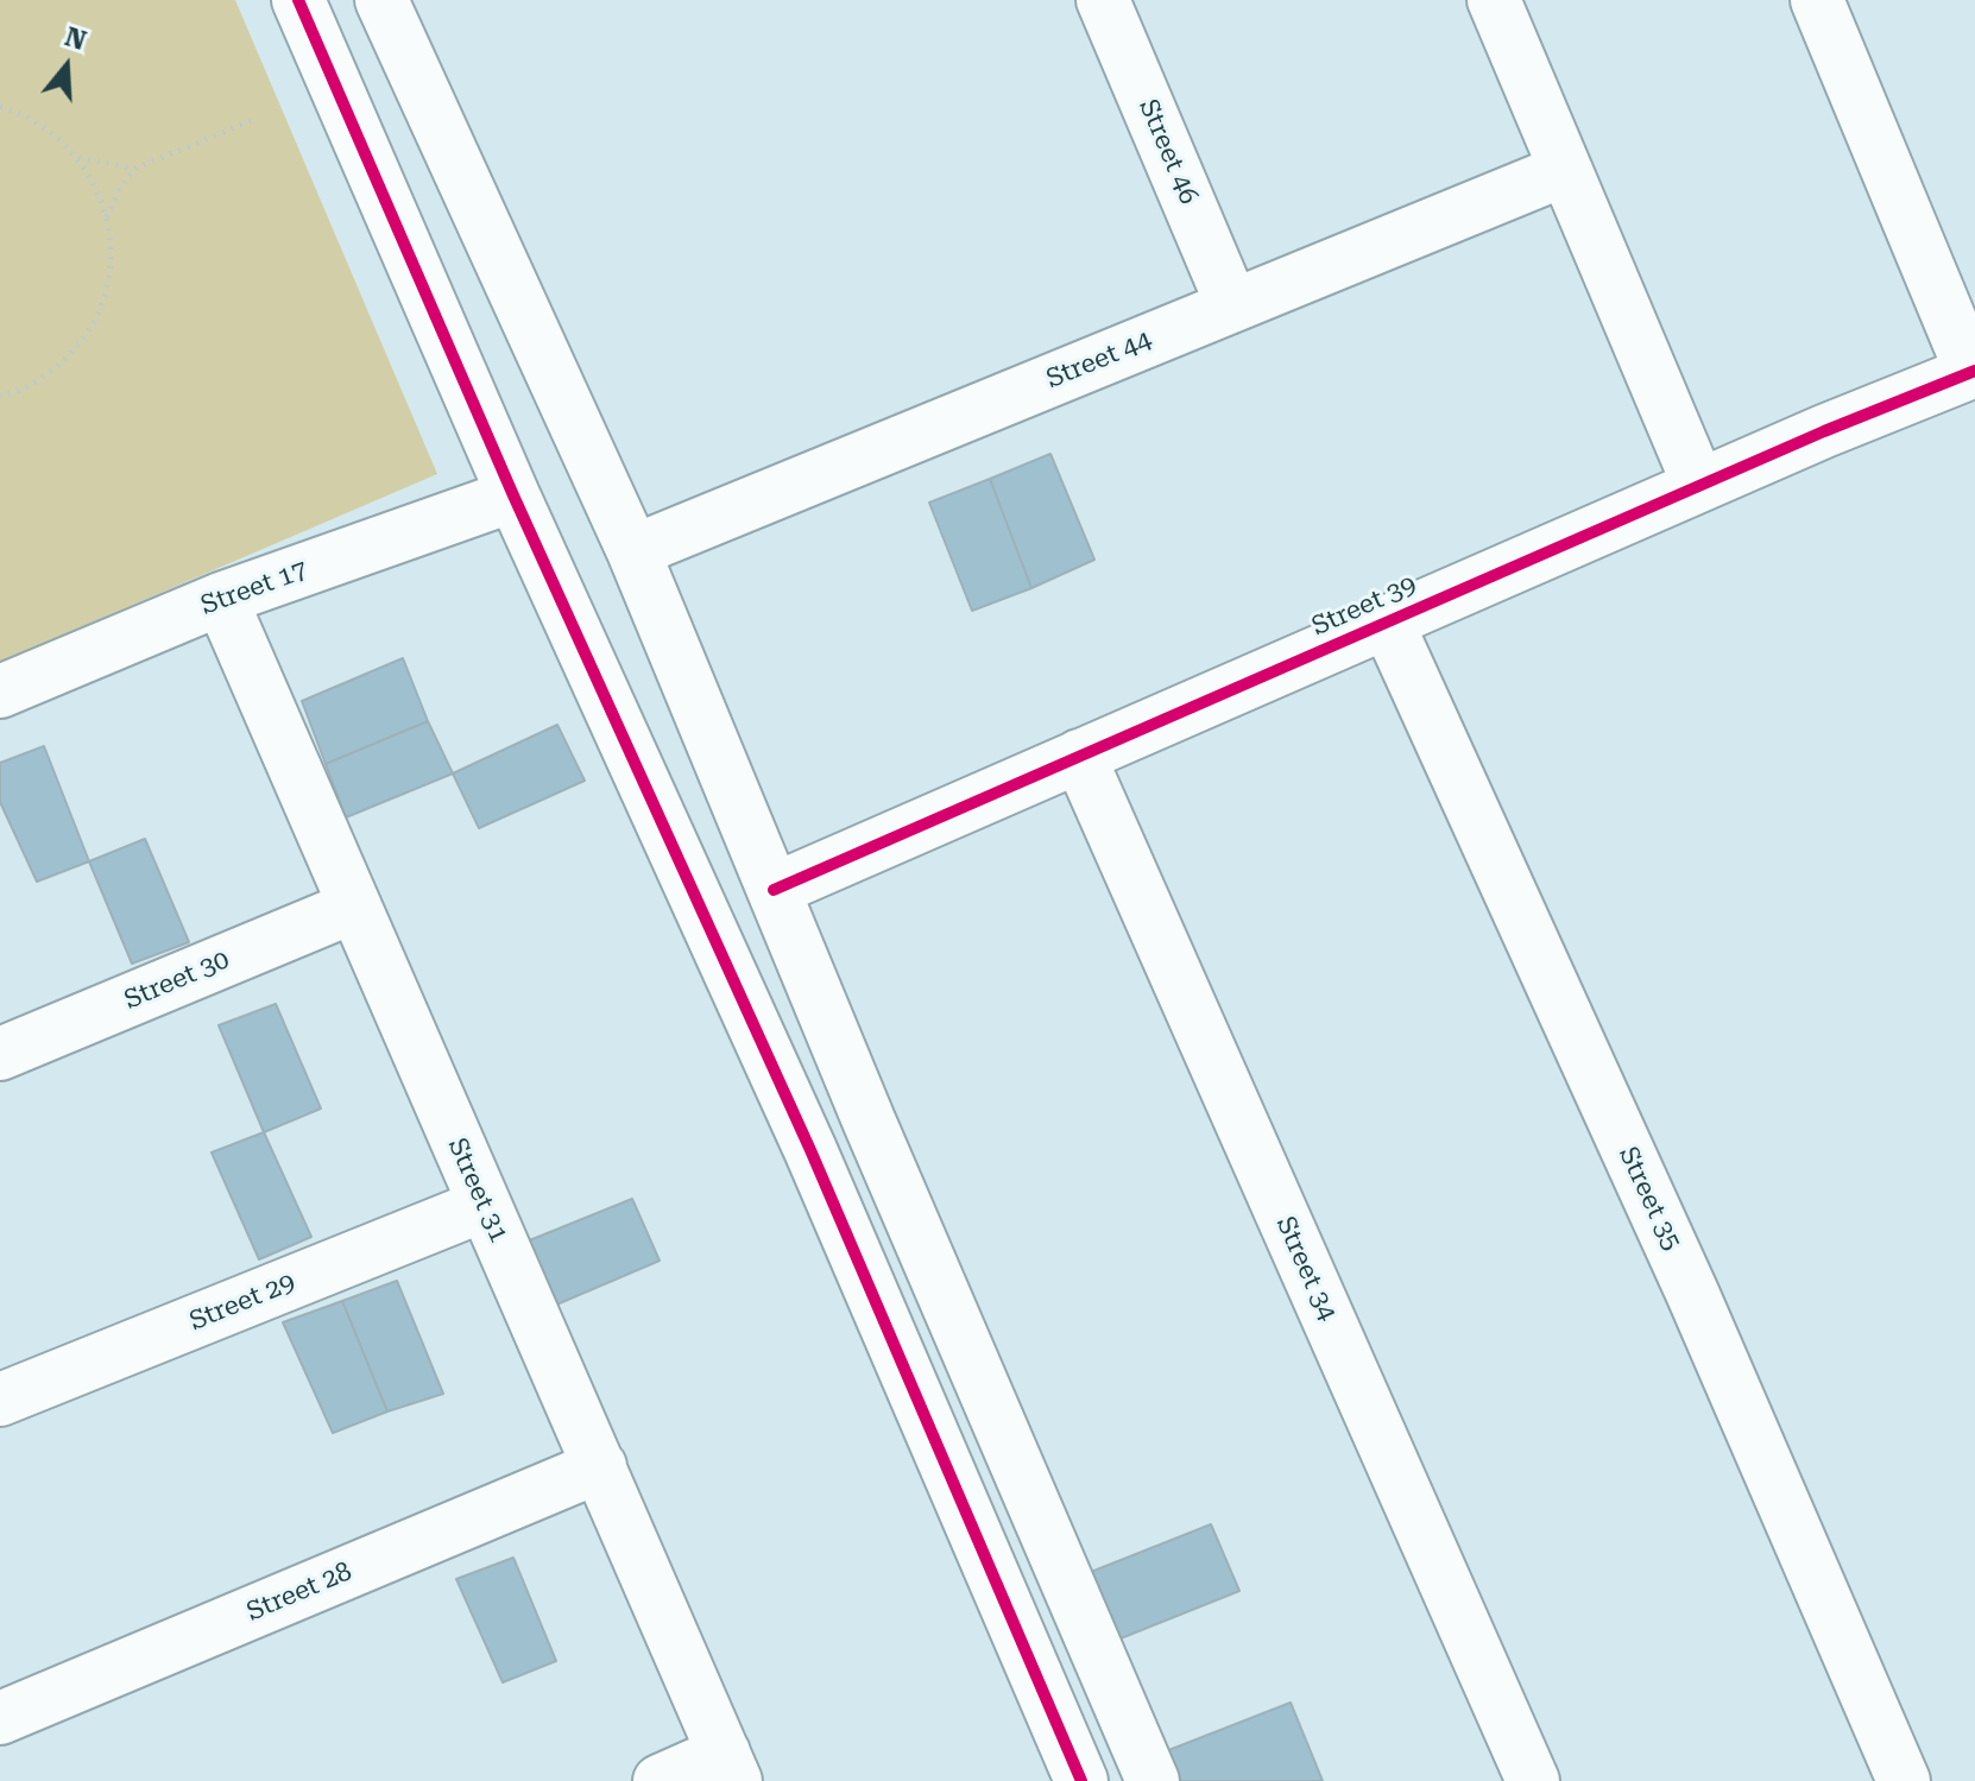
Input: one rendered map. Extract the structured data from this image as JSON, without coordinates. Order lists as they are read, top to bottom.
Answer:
{
  "streets": {
    "street": [
      "Street 46",
      "Street 44",
      "Street 17",
      "Street 39",
      "Street 30",
      "Street 31",
      "Street 35",
      "Street 34",
      "Street 29",
      "Street 28"
    ]
  },
  "crossings": [
    ["Street 46", "Street 44"],
    ["Street 17", "Street 31"],
    ["Street 39", "Street 35"],
    ["Street 39", "Street 34"],
    ["Street 30", "Street 31"],
    ["Street 31", "Street 29"],
    ["Street 31", "Street 28"]
  ],
  "north": "top"
}
